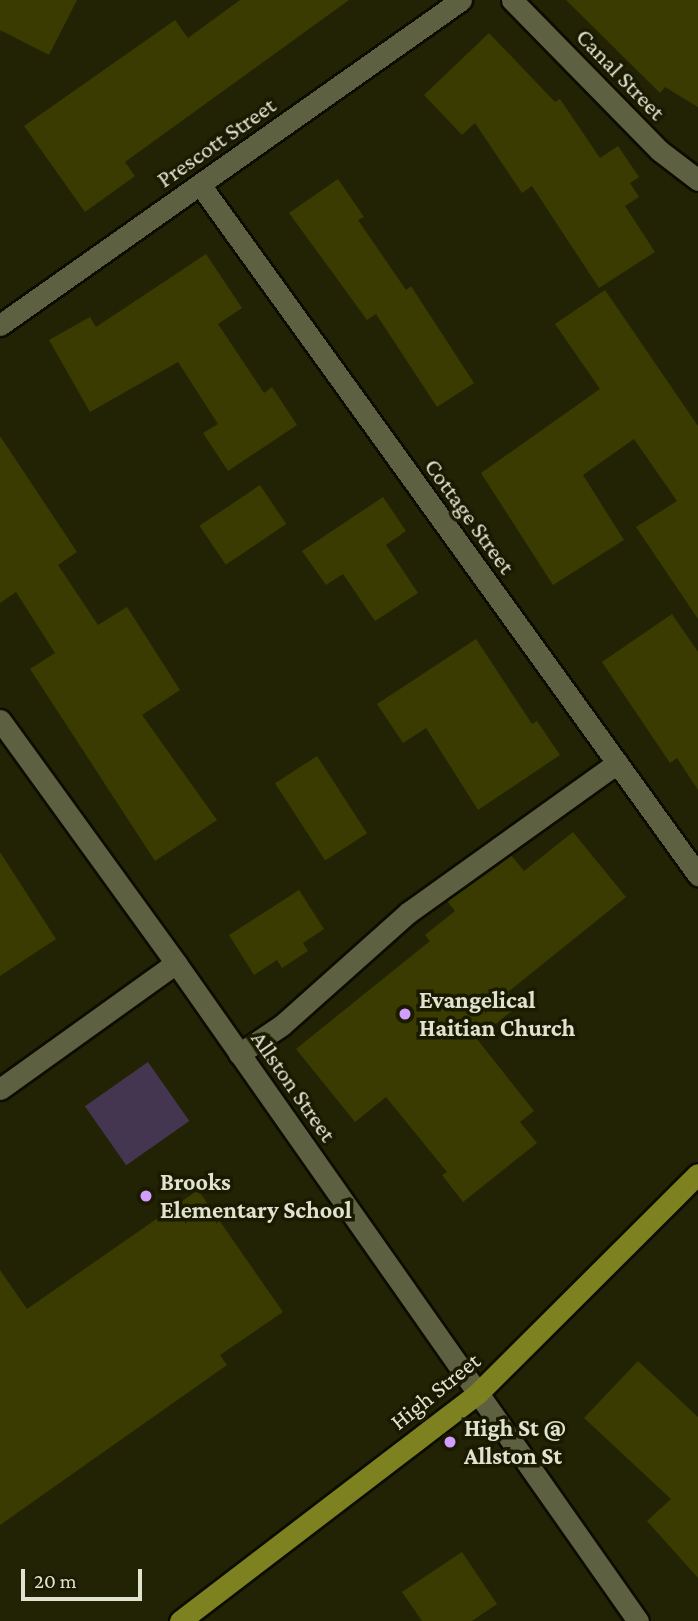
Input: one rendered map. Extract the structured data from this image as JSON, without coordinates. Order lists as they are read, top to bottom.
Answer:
{
  "streets": {
    "main road": ["High Street"],
    "street": [
      "Canal Street",
      "Prescott Street",
      "Cottage Street",
      "Allston Street"
    ]
  },
  "crossings": [
    ["Prescott Street", "Cottage Street"],
    ["Allston Street", "High Street"]
  ],
  "places": ["Evangelical Haitian Church", "Brooks Elementary School", "High St @ Allston St"],
  "scale_bar": "20 m"
}
